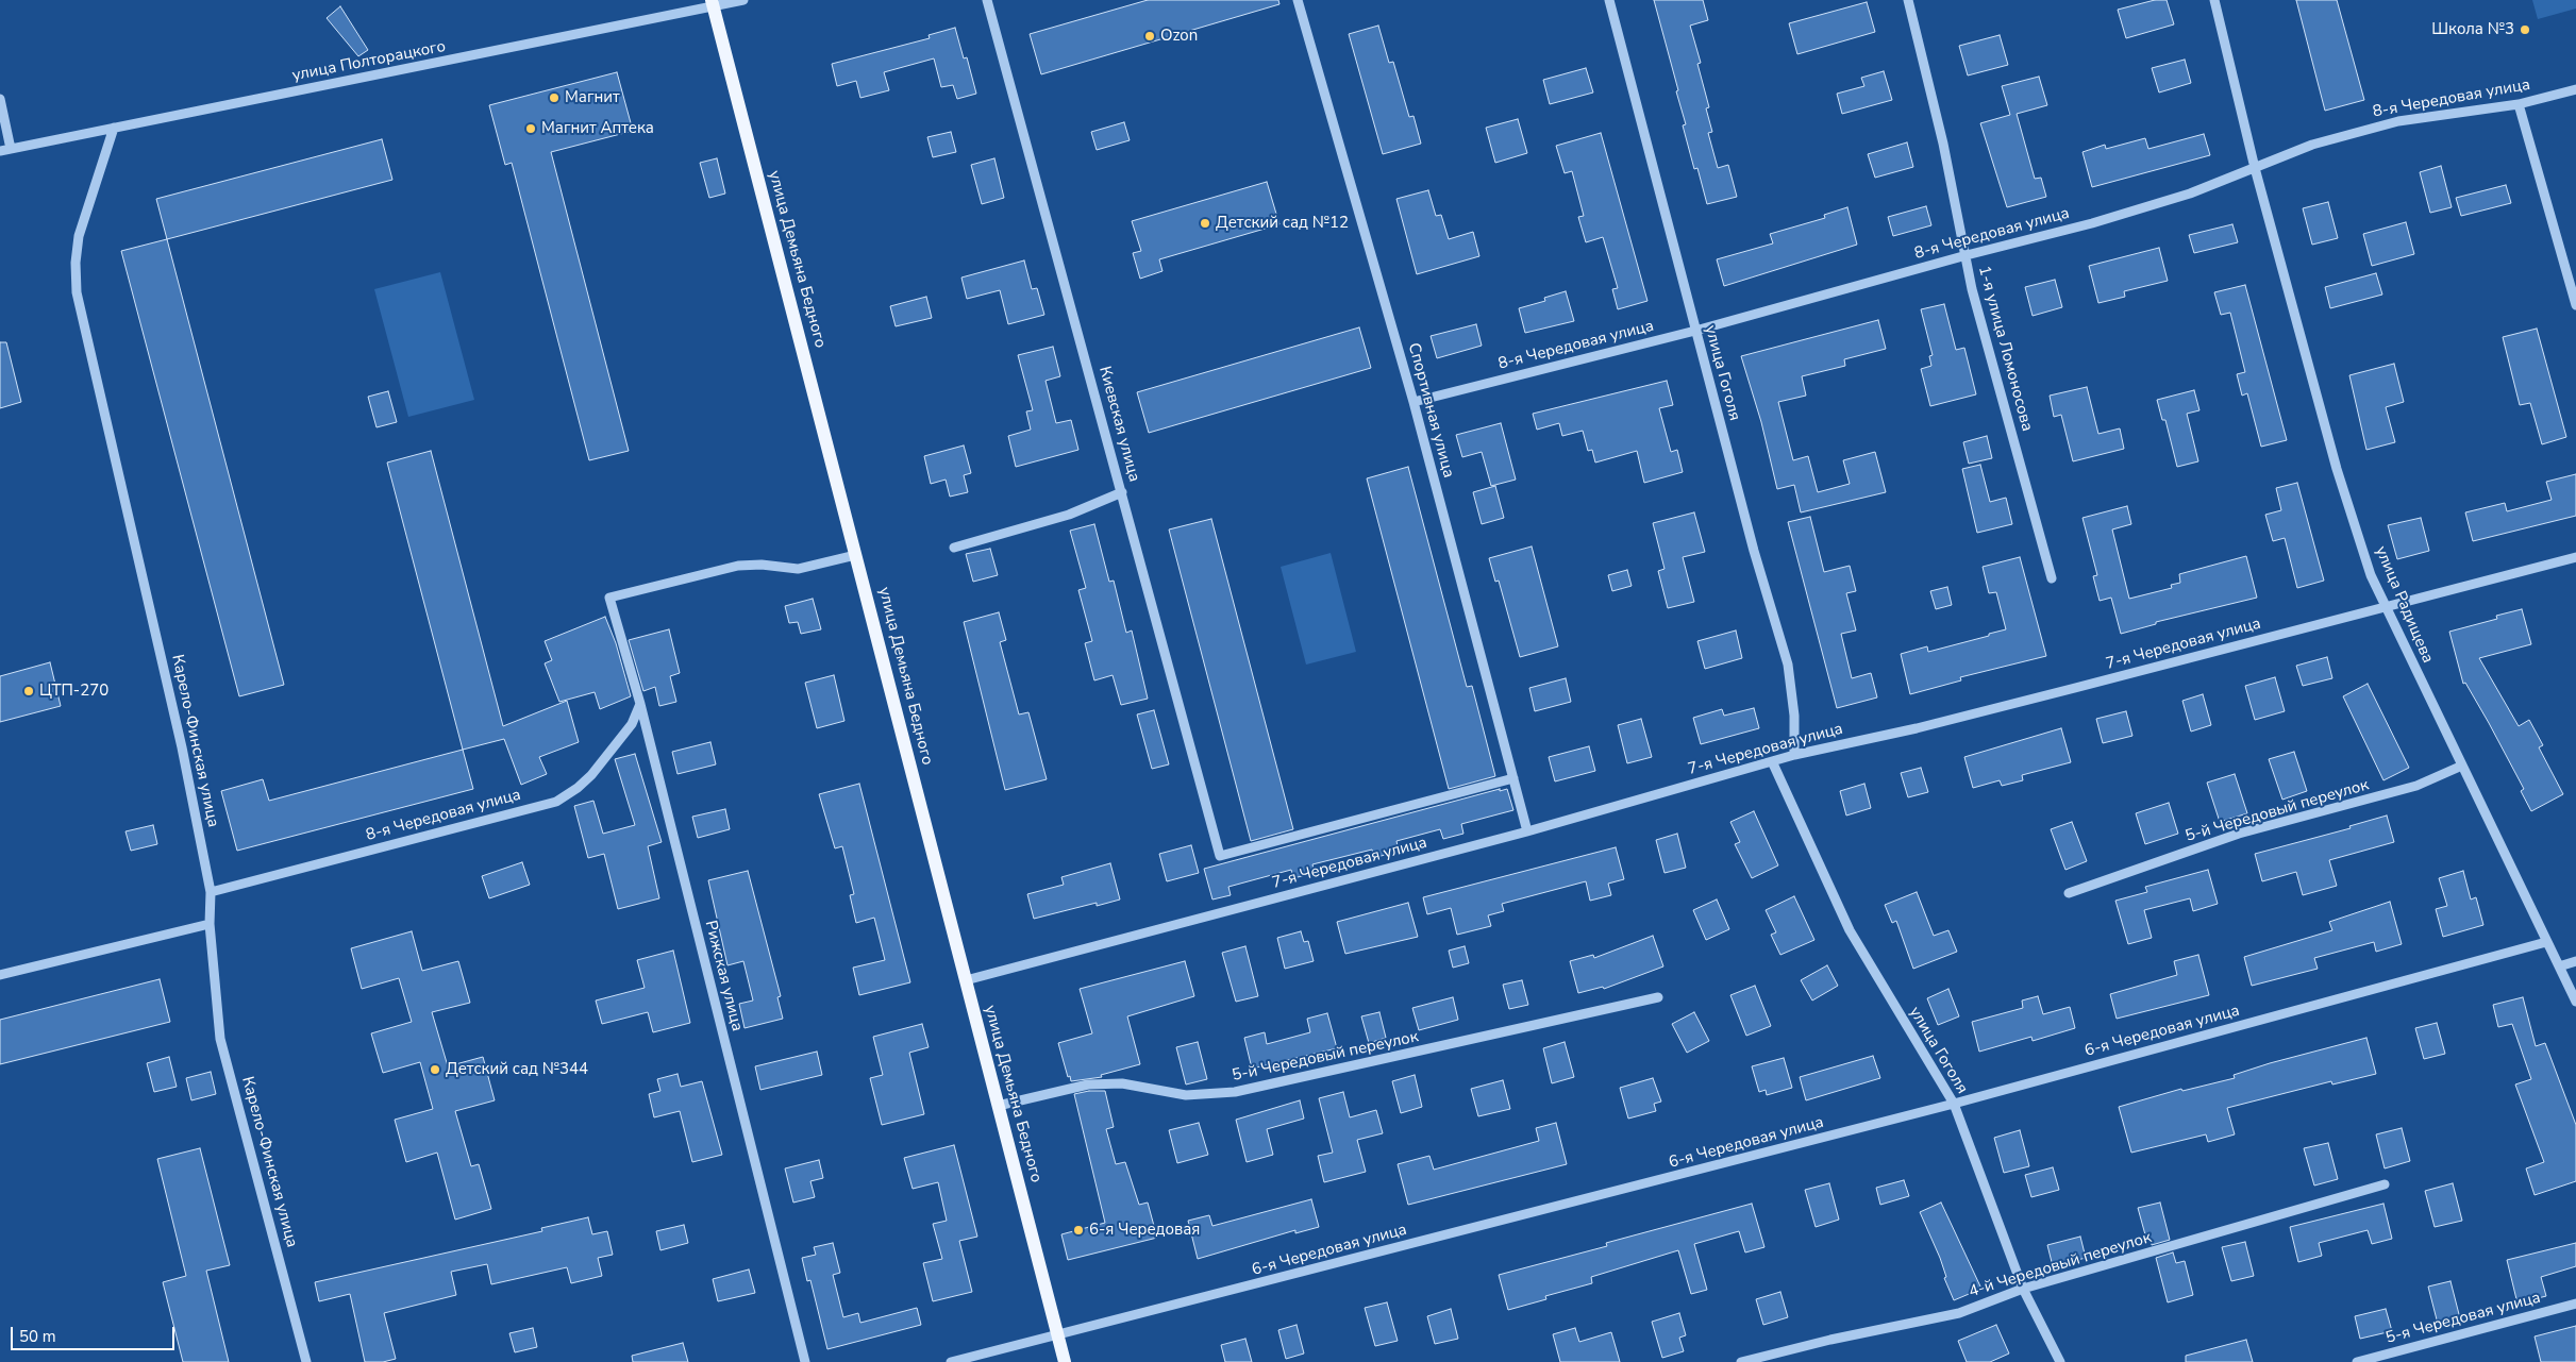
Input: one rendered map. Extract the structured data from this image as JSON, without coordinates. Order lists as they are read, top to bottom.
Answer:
{
  "streets": {
    "main road": ["улица Демьяна Бедного"],
    "street": [
      "улица Полторацкого",
      "8-я Чередовая улица",
      "1-я улица Ломоносова",
      "улица Гоголя",
      "Спортивная улица",
      "Киевская улица",
      "улица Радищева",
      "7-я Чередовая улица",
      "Карело-Финская улица",
      "5-й Чередовый переулок",
      "Рижская улица",
      "6-я Чередовая улица",
      "4-й Чередовый переулок",
      "5-я Чередовая улица"
    ]
  },
  "crossings": [
    ["улица Полторацкого", "улица Демьяна Бедного"],
    ["улица Полторацкого", "Карело-Финская улица"],
    ["8-я Чередовая улица", "1-я улица Ломоносова"],
    ["8-я Чередовая улица", "улица Гоголя"],
    ["8-я Чередовая улица", "Спортивная улица"],
    ["8-я Чередовая улица", "улица Радищева"],
    ["8-я Чередовая улица", "Карело-Финская улица"],
    ["8-я Чередовая улица", "Рижская улица"],
    ["улица Демьяна Бедного", "7-я Чередовая улица"],
    ["улица Демьяна Бедного", "5-й Чередовый переулок"],
    ["улица Демьяна Бедного", "Рижская улица"],
    ["улица Демьяна Бедного", "6-я Чередовая улица"],
    ["улица Гоголя", "7-я Чередовая улица"],
    ["улица Гоголя", "6-я Чередовая улица"],
    ["улица Гоголя", "4-й Чередовый переулок"],
    ["Спортивная улица", "Киевская улица"],
    ["Спортивная улица", "7-я Чередовая улица"],
    ["улица Радищева", "7-я Чередовая улица"],
    ["улица Радищева", "5-й Чередовый переулок"],
    ["улица Радищева", "6-я Чередовая улица"]
  ],
  "places": [
    "Школа №3",
    "Ozon",
    "Магнит",
    "Магнит Аптека",
    "Детский сад №12",
    "ЦТП-270",
    "Детский сад №344",
    "6-я Чередовая"
  ],
  "scale_bar": "50 m"
}
